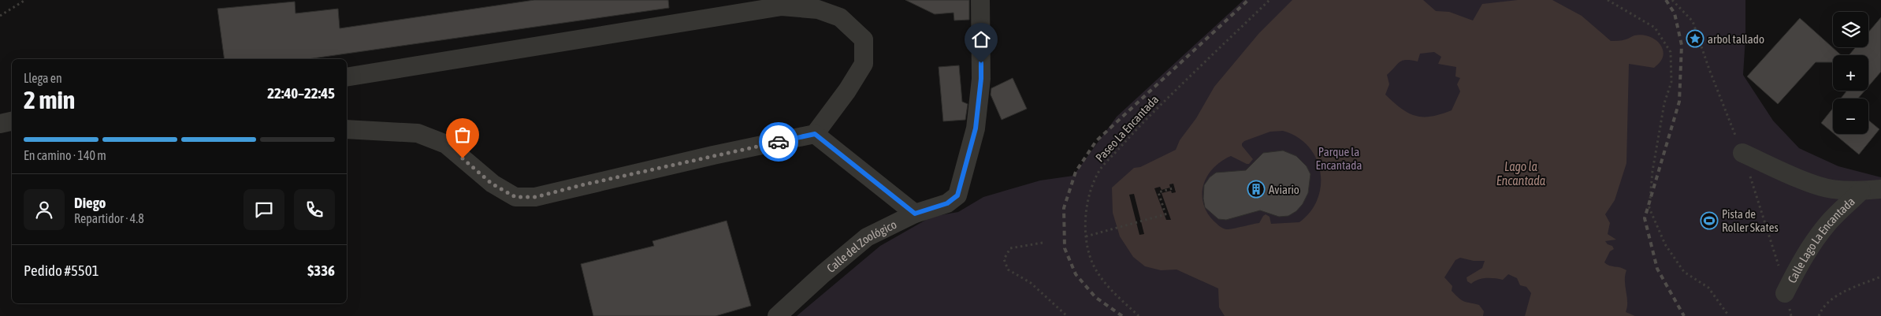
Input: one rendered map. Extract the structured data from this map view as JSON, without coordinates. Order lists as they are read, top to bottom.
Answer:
{
  "streets": {
    "street": ["Calle Lago La Encantada", "Calle del Zoológico"],
    "path": ["Paseo La Encantada"]
  },
  "water": ["Lago la Encantada"],
  "parks": ["Parque la Encantada"],
  "places": {
    "place": ["arbol tallado"],
    "building": ["Aviario"],
    "sports": ["Pista de Roller Skates"]
  },
  "page": {
    "map_buttons": ["+", "−"],
    "heading": ["2 min", "Llega en", "22:40–22:45"],
    "panel": [
      "Diego",
      "Repartidor · 4.8",
      "Pedido #5501",
      "$336"
    ],
    "bar": "En camino · 140 m"
  }
}
